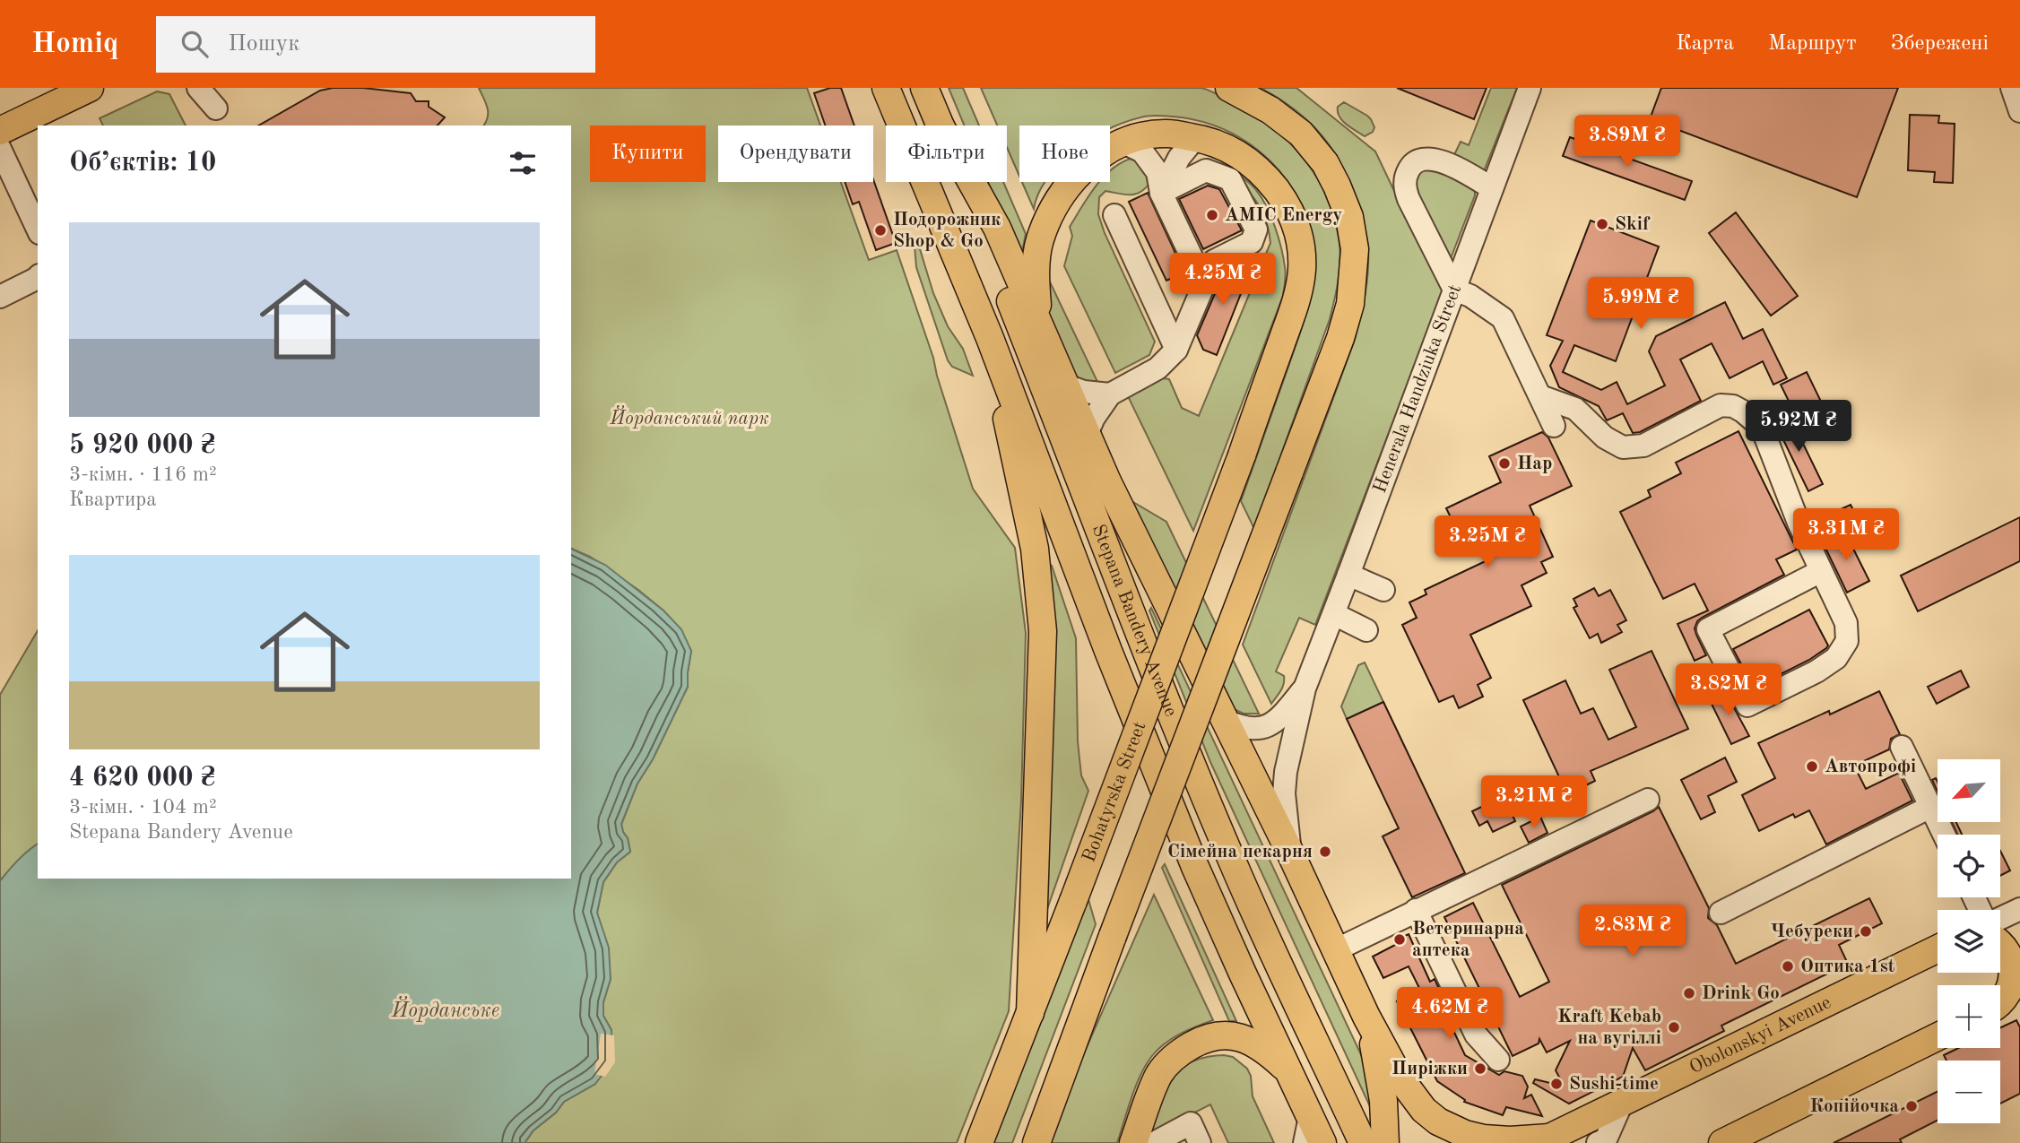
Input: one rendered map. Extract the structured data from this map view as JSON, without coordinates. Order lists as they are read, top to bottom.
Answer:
{
  "streets": {
    "main road": ["Stepana Bandery Avenue", "Bohatyrska Street", "Obolonskyi Avenue"],
    "street": ["Henerala Handziuka Street"]
  },
  "water": ["Йорданське"],
  "parks": ["Йорданський парк"],
  "places": [
    "AMIC Energy",
    "Skif",
    "Подорожник Shop & Go",
    "Hap",
    "Автопрофі",
    "Сімейна пекарня",
    "Чебуреки",
    "Ветеринарна аптека",
    "Оптика 1st",
    "Drink Go",
    "Kraft Kebab на вугіллі",
    "Пиріжки",
    "Sushi-time",
    "Копійочка"
  ],
  "north": "bottom left",
  "page": {
    "header": "Homiq",
    "search": "Пошук",
    "nav": ["Карта", "Маршрут", "Збережені"],
    "price": [
      "3.89M ₴",
      "4.25M ₴",
      "5.99M ₴",
      "5.92M ₴",
      "3.31M ₴",
      "3.25M ₴",
      "3.82M ₴",
      "3.21M ₴",
      "2.83M ₴",
      "4.62M ₴"
    ],
    "chip": [
      "Купити",
      "Орендувати",
      "Фільтри",
      "Нове"
    ],
    "heading": "Об’єктів: 10",
    "list": [
      {
        "name": "5 920 000 ₴",
        "note": "3-кімн. · 116 m² · Квартира"
      },
      {
        "name": "4 620 000 ₴",
        "note": "3-кімн. · 104 m² · Stepana Bandery Avenue"
      }
    ],
    "map_buttons": ["+", "−"]
  }
}
